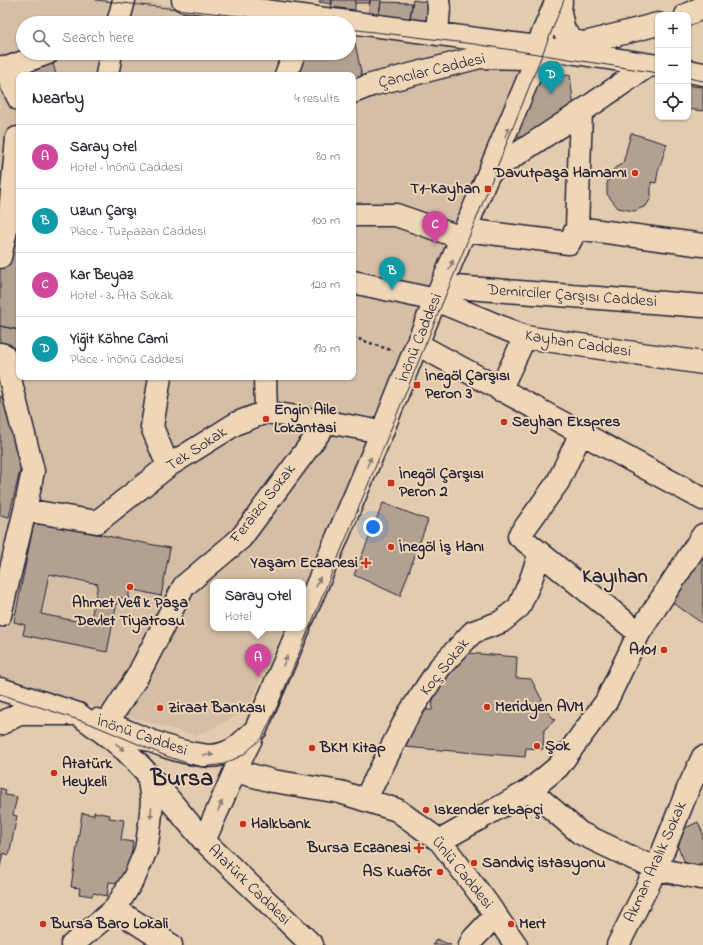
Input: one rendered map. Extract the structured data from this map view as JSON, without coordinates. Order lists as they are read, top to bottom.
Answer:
{
  "streets": {
    "street": [
      "Çancılar Caddesi",
      "Demirciler Çarşısı Caddesi",
      "İnönü Caddesi",
      "Kayhan Caddesi",
      "Tek Sokak",
      "Feraizci Sokak",
      "Koç Sokak",
      "Akman Aralık Sokak",
      "Ünlü Caddesi",
      "Atatürk Caddesi"
    ]
  },
  "crossings": [
    ["Çancılar Caddesi", "İnönü Caddesi"],
    ["Demirciler Çarşısı Caddesi", "İnönü Caddesi"],
    ["Demirciler Çarşısı Caddesi", "Kayhan Caddesi"],
    ["İnönü Caddesi", "Kayhan Caddesi"],
    ["İnönü Caddesi", "Feraizci Sokak"],
    ["İnönü Caddesi", "Atatürk Caddesi"],
    ["Koç Sokak", "Ünlü Caddesi"],
    ["Ünlü Caddesi", "Atatürk Caddesi"]
  ],
  "one_way": ["İnönü Caddesi"],
  "districts": ["Kayıhan", "Bursa"],
  "places": {
    "other": [
      "Davutpaşa Hamamı",
      "Engin Aile Lokantasi",
      "Seyhan Ekspres",
      "İnegöl İş Hanı",
      "Ahmet Vefik Paşa Devlet Tiyatrosu",
      "A101",
      "Meridyen AVM",
      "Ziraat Bankası",
      "Şok",
      "BKM Kitap",
      "Atatürk Heykeli",
      "Iskender kebapçi",
      "Halkbank",
      "Sandviç istasyonu",
      "AS Kuaför",
      "Bursa Baro Lokali",
      "Mert"
    ],
    "transit": ["T1-Kayhan", "İnegöl Çarşısı Peron 3", "İnegöl Çarşısı Peron 2"],
    "health": ["Yaşam Eczanesi", "Bursa Eczanesi"]
  },
  "page": {
    "map_buttons": ["+", "−"],
    "search": "Search here",
    "pins": [
      "D",
      "C",
      "B",
      "A"
    ],
    "heading": ["Nearby", "4 results"],
    "list": [
      {
        "mark": "A",
        "name": "Saray Otel",
        "note": "Hotel · İnönü Caddesi",
        "value": "80 m"
      },
      {
        "mark": "B",
        "name": "Uzun Çarşı",
        "note": "Place · Tuzpazarı Caddesi",
        "value": "100 m"
      },
      {
        "mark": "C",
        "name": "Kar Beyaz",
        "note": "Hotel · 3. Ata Sokak",
        "value": "120 m"
      },
      {
        "mark": "D",
        "name": "Yiğit Köhne Cami",
        "note": "Place · İnönü Caddesi",
        "value": "190 m"
      }
    ],
    "popup": ["Saray Otel", "Hotel"]
  }
}
